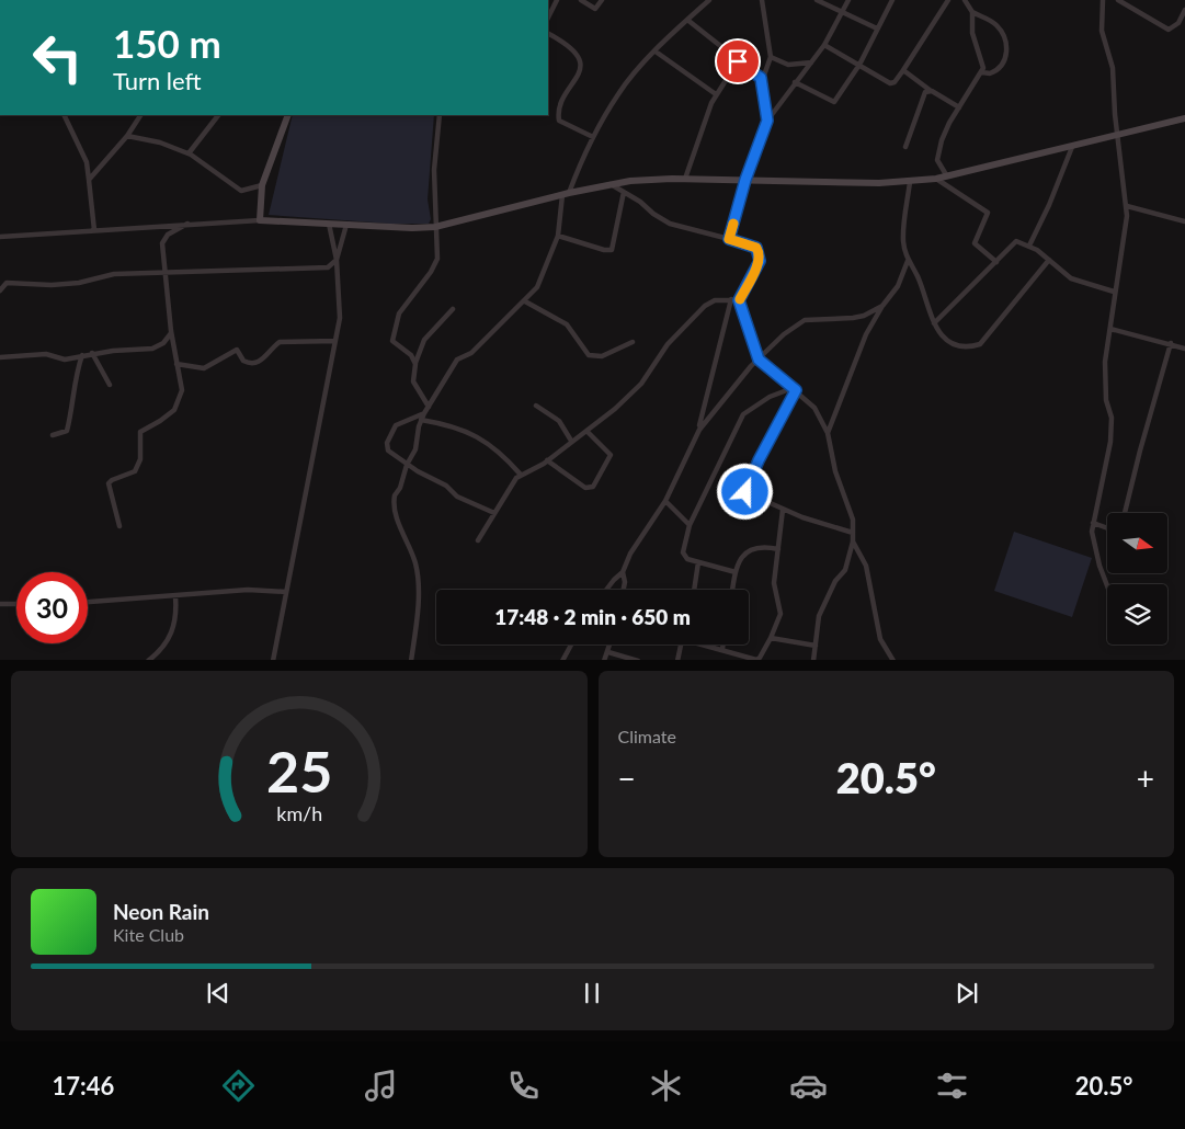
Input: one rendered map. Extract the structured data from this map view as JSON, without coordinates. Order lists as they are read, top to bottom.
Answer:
{
  "north": "right",
  "page": {
    "turn": ["150 m", "Turn left"],
    "limit": "30",
    "trip": "17:48 · 2 min · 650 m",
    "tile": "Climate",
    "heat": ["−", "20.5°", "+"],
    "song": ["Neon Rain", "Kite Club"],
    "tabs": ["17:46", "20.5°"],
    "gauge": ["25", "km/h"]
  }
}
